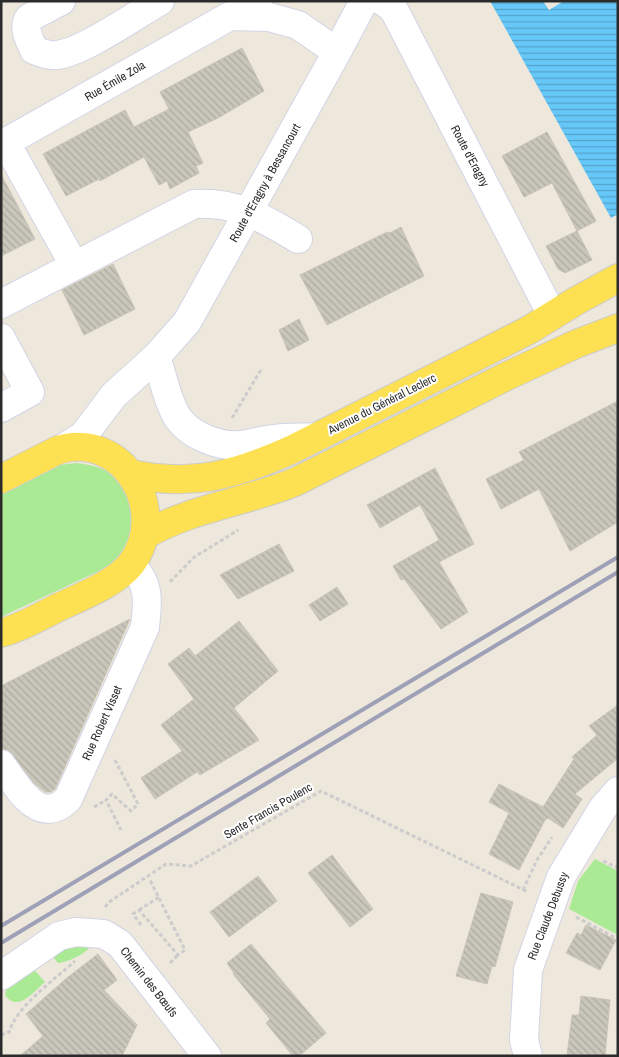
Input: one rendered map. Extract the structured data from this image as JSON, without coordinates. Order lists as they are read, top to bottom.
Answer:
{
  "streets": {
    "main road": ["Avenue du Général Leclerc"],
    "street": [
      "Rue Émile Zola",
      "Route d'Eragny",
      "Route d'Eragny à Bessancourt",
      "Rue Robert Visset",
      "Rue Claude Debussy",
      "Chemin des Bœufs"
    ],
    "path": ["Sente Francis Poulenc"]
  },
  "crossings": [
    ["Route d'Eragny", "Avenue du Général Leclerc"],
    ["Route d'Eragny à Bessancourt", "Avenue du Général Leclerc"],
    ["Sente Francis Poulenc", "Rue Claude Debussy"],
    ["Sente Francis Poulenc", "Chemin des Bœufs"]
  ]
}
